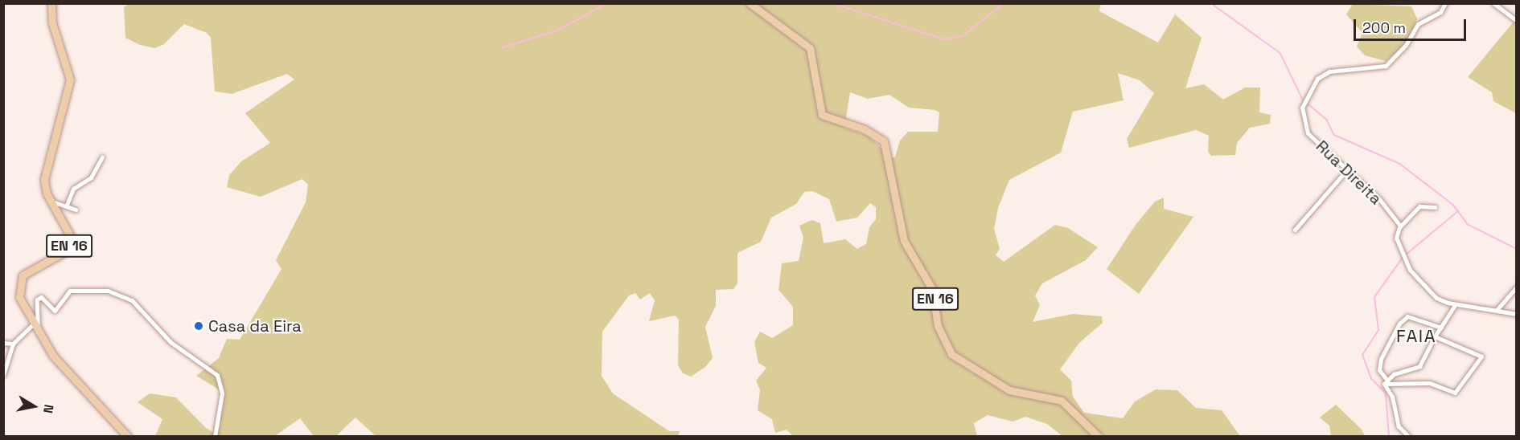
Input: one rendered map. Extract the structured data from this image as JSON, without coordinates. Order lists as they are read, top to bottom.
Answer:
{
  "streets": {
    "main road": ["EN 16"],
    "street": ["Rua Direita"]
  },
  "districts": ["FAIA"],
  "places": ["Casa da Eira"],
  "scale_bar": "200 m",
  "north": "right"
}
